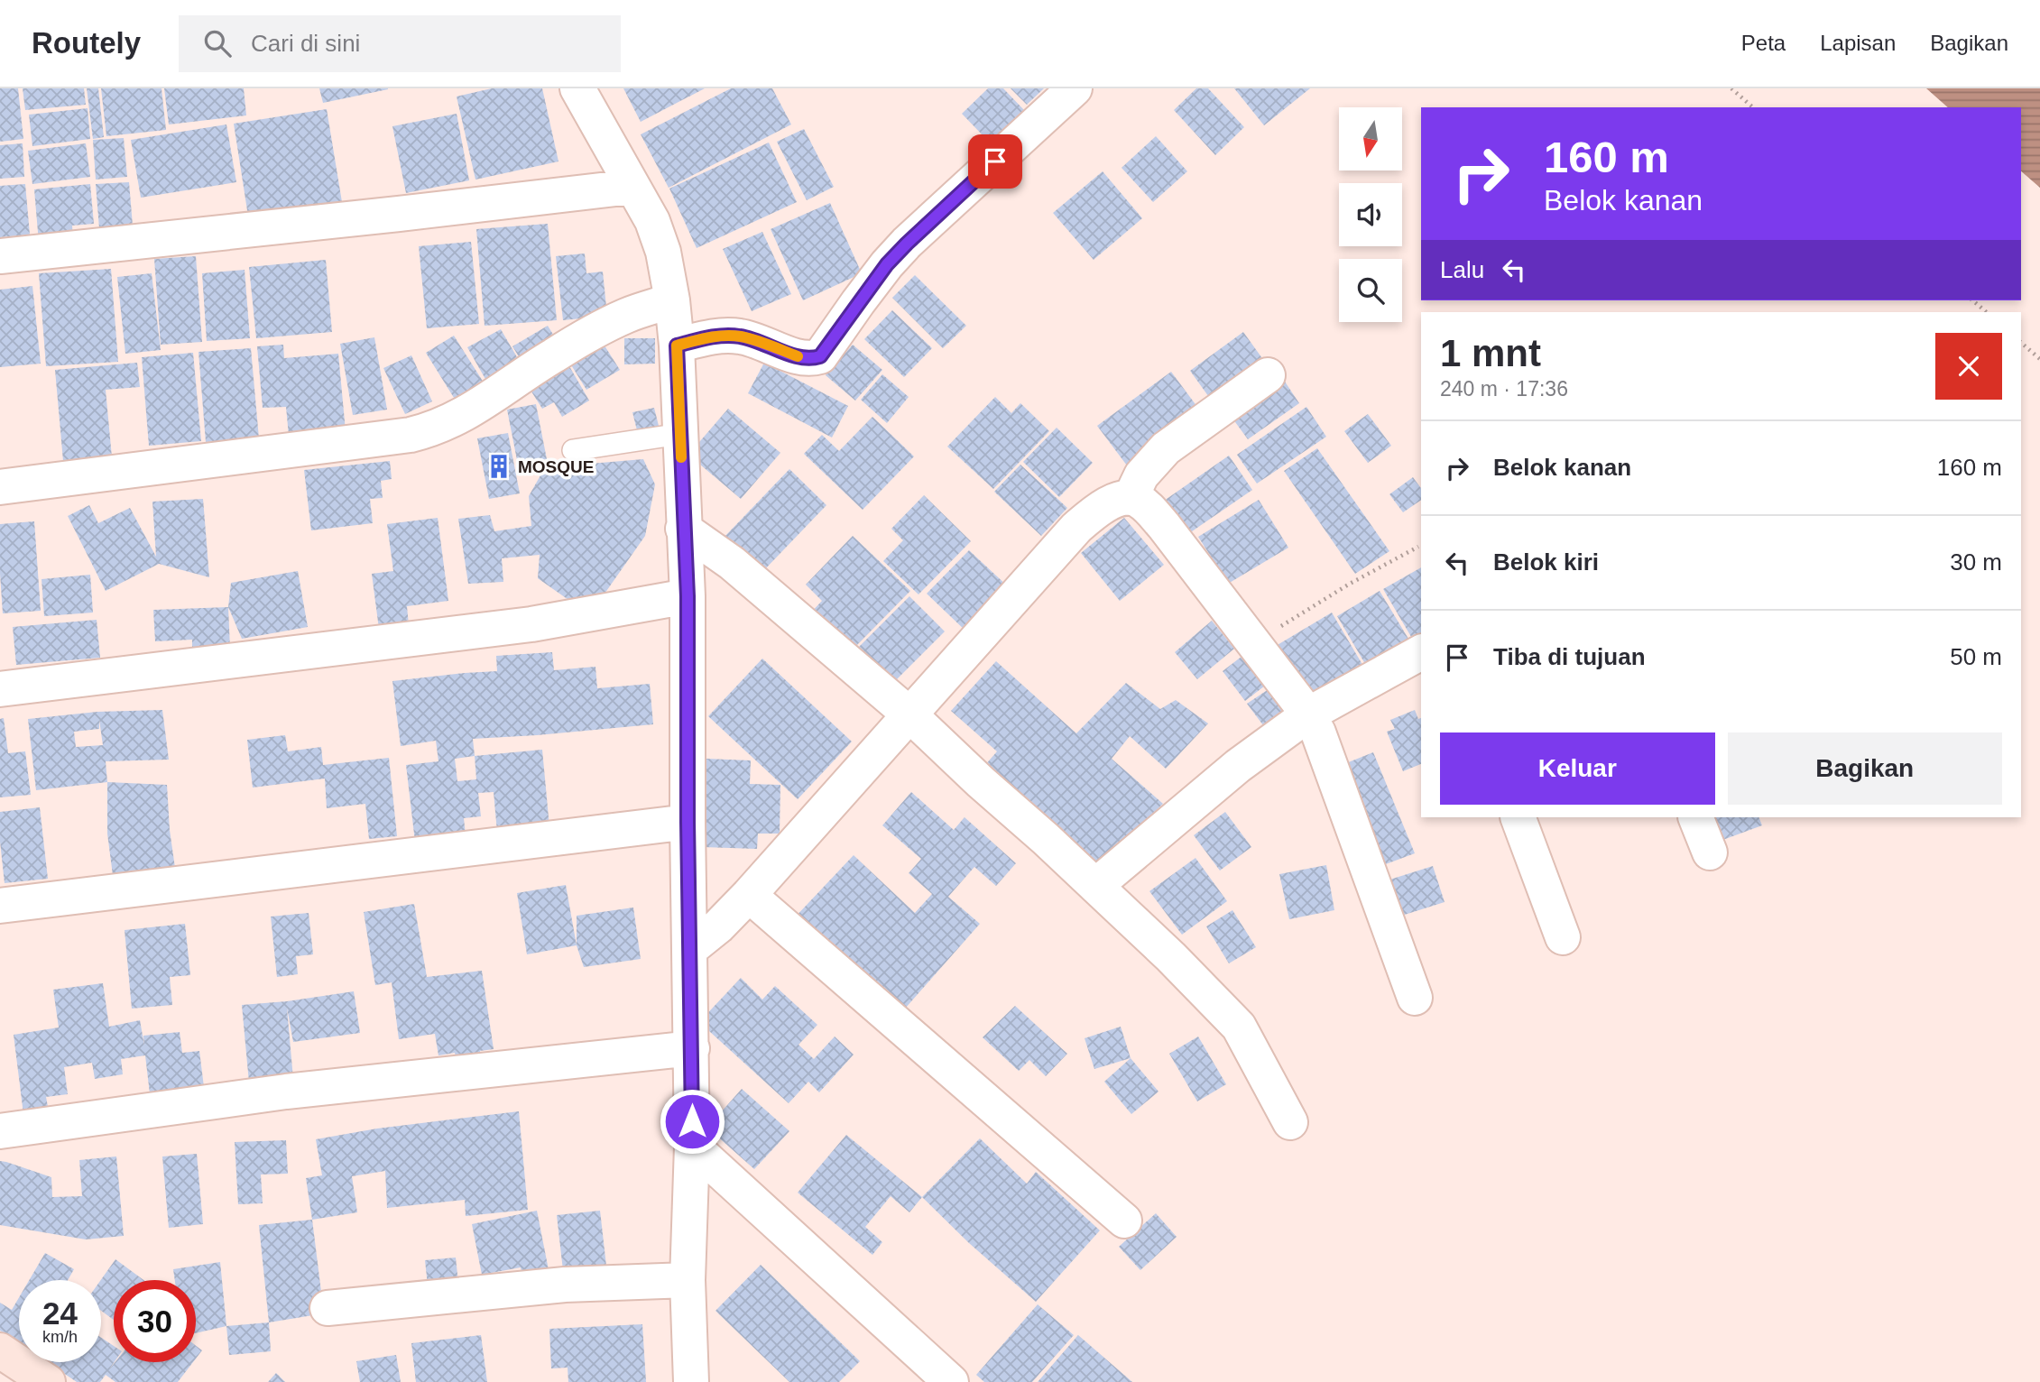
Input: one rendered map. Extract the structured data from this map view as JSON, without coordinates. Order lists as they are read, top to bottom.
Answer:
{
  "places": {
    "building": ["MOSQUE"]
  },
  "north": "bottom",
  "page": {
    "header": "Routely",
    "search": "Cari di sini",
    "nav": ["Peta", "Lapisan", "Bagikan"],
    "turn": ["160 m", "Belok kanan"],
    "then": "Lalu",
    "heading": ["1 mnt", "240 m · 17:36"],
    "list": [
      {
        "name": "Belok kanan",
        "value": "160 m"
      },
      {
        "name": "Belok kiri",
        "value": "30 m"
      },
      {
        "name": "Tiba di tujuan",
        "value": "50 m"
      }
    ],
    "buttons": ["Keluar", "Bagikan"],
    "speed": "24 km/h",
    "limit": "30"
  }
}
